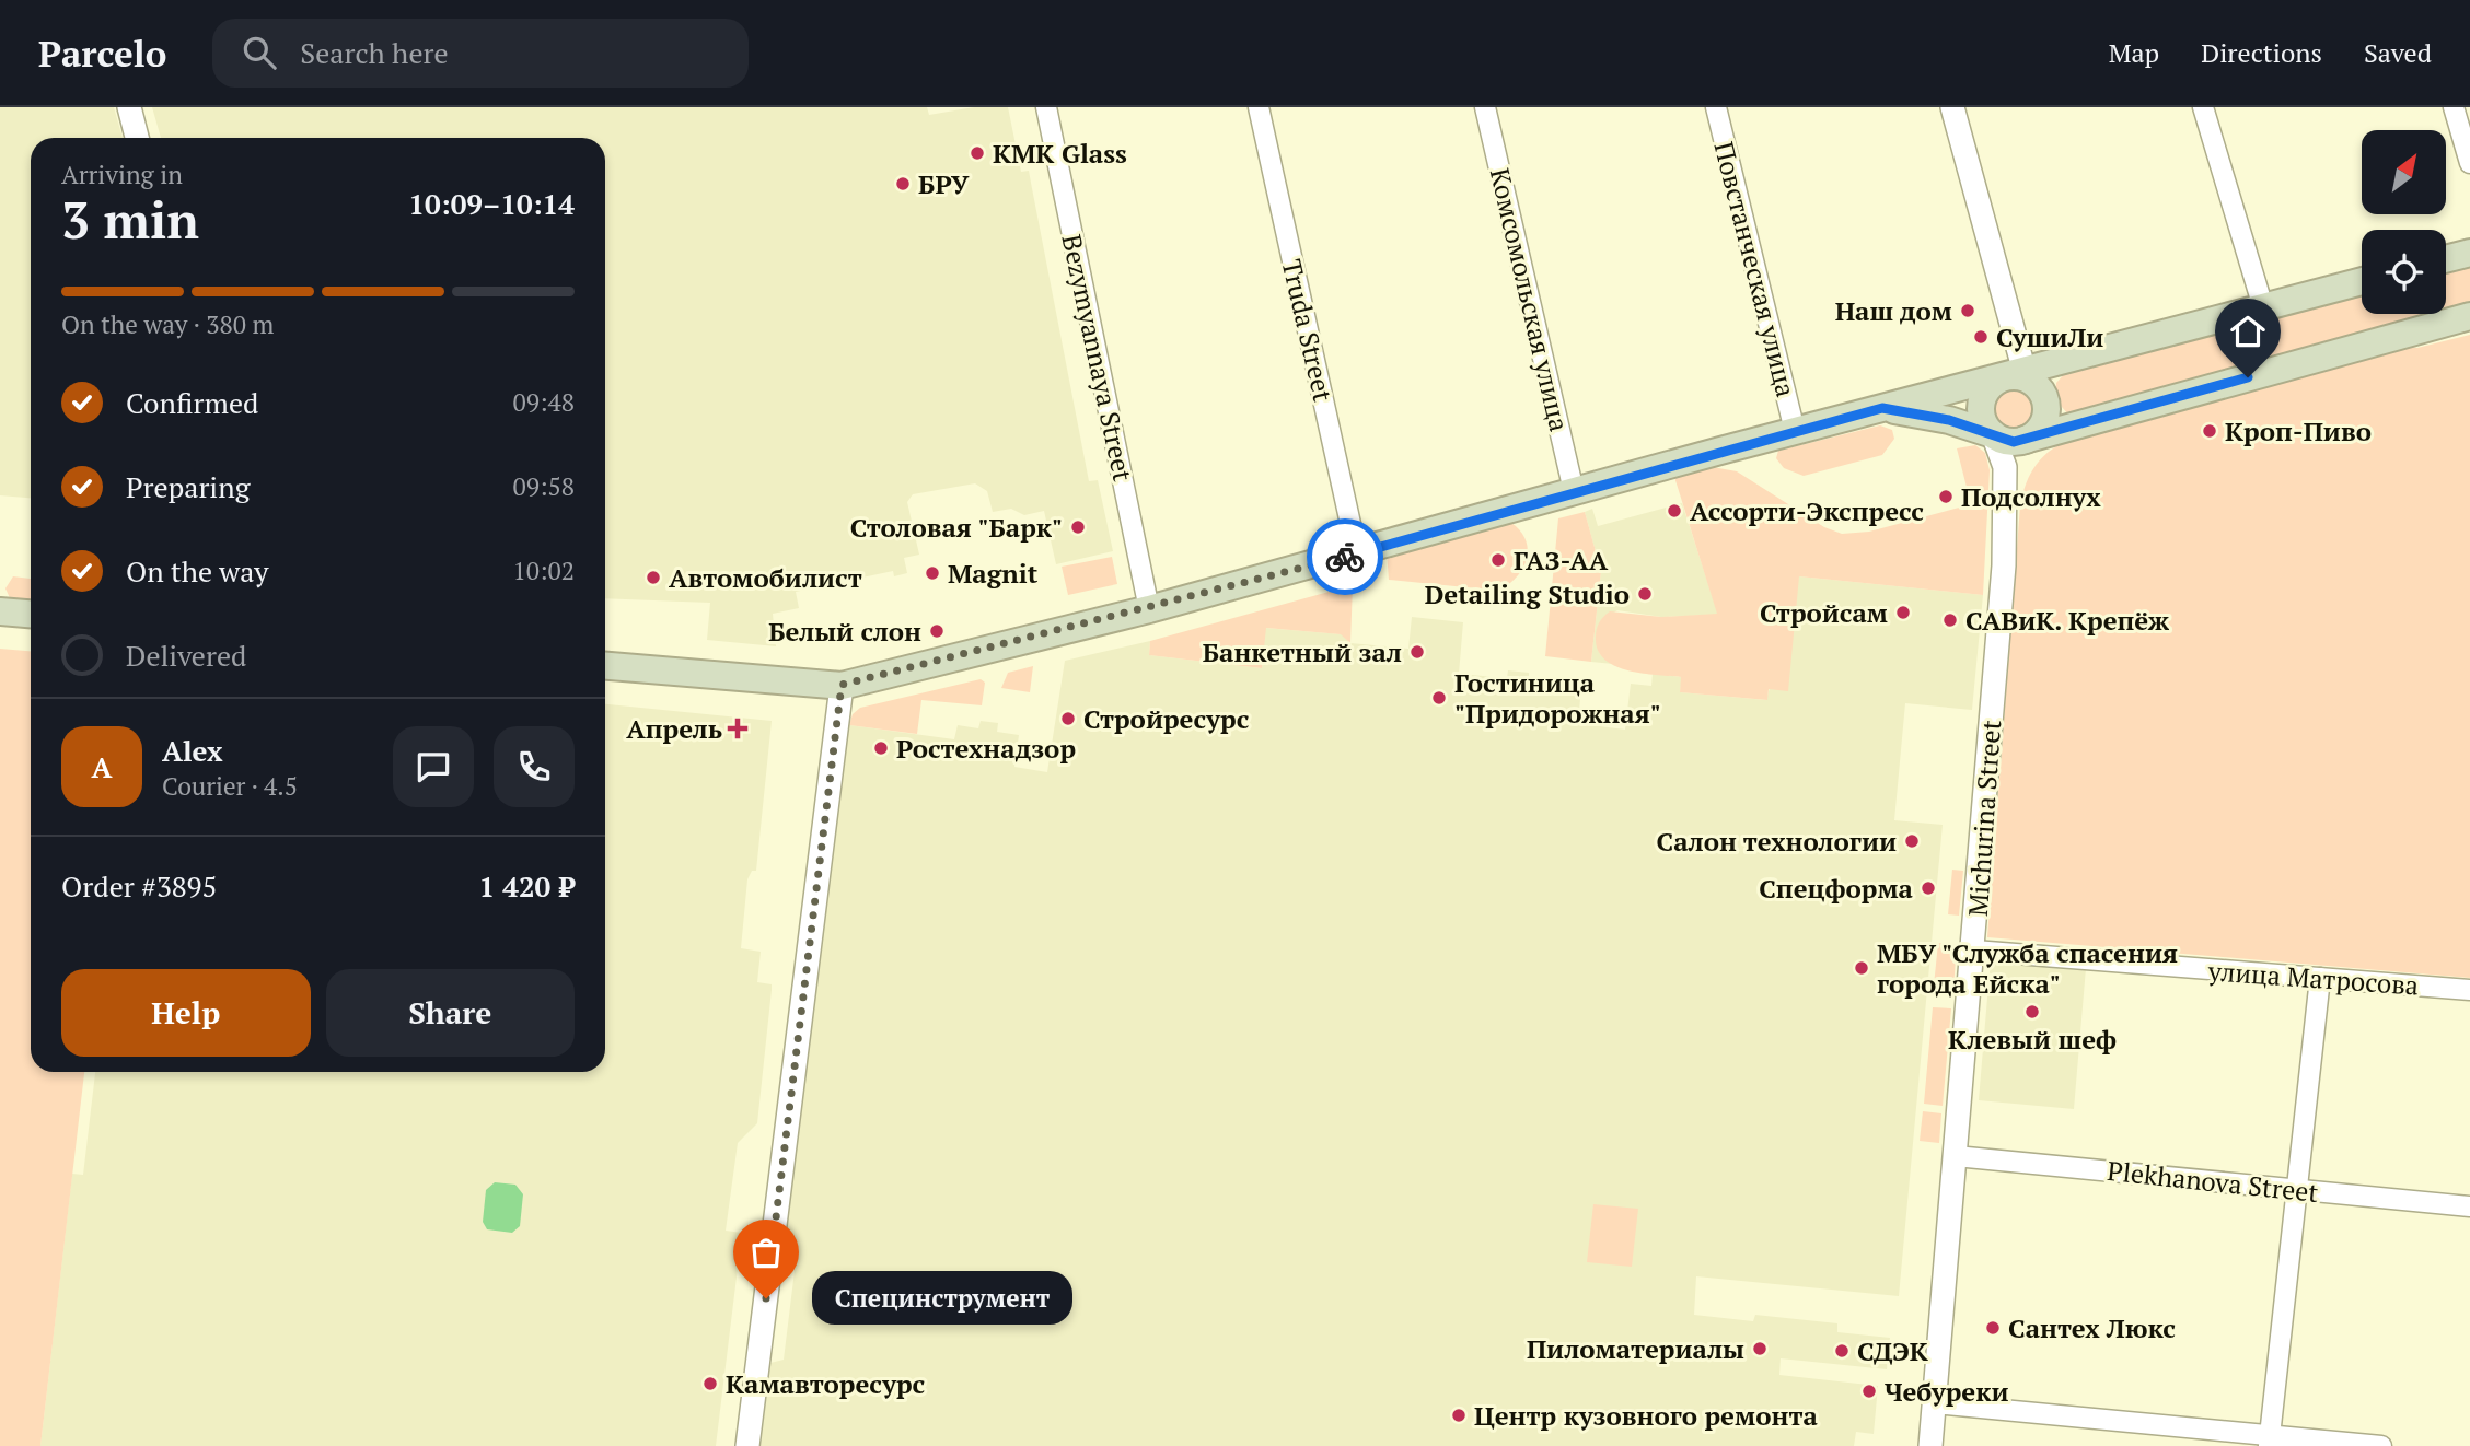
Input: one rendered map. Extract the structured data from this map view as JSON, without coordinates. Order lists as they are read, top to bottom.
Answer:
{
  "streets": {
    "street": [
      "Повстанческая улица",
      "Комсомольская улица",
      "Truda Street",
      "Bezymyannaya Street",
      "Michurina Street",
      "улица Матросова",
      "Plekhanova Street"
    ]
  },
  "crossings": [
    ["Michurina Street", "улица Матросова"],
    ["Michurina Street", "Plekhanova Street"]
  ],
  "places": {
    "other": [
      "КМК Glass",
      "БРУ",
      "Наш дом",
      "СушиЛи",
      "Кроп-Пиво",
      "Подсолнух",
      "Ассорти-Экспресс",
      "Столовая \"Барк\"",
      "ГАЗ-АА",
      "Magnit",
      "Автомобилист",
      "Detailing Studio",
      "Стройсам",
      "САВиК. Крепёж",
      "Белый слон",
      "Банкетный зал",
      "Гостиница \"Придорожная\"",
      "Стройресурс",
      "Ростехнадзор",
      "Салон технологии",
      "Спецформа",
      "МБУ \"Служба спасения города Ейска\"",
      "Клевый шеф",
      "Специнструмент",
      "Сантех Люкс",
      "Пиломатериалы",
      "СДЭК",
      "Камавторесурс",
      "Чебуреки",
      "Центр кузовного ремонта"
    ],
    "health": ["Апрель"]
  },
  "north": "top right",
  "page": {
    "header": "Parcelo",
    "search": "Search here",
    "nav": ["Map", "Directions", "Saved"],
    "heading": ["3 min", "Arriving in", "10:09–10:14"],
    "panel": [
      "Alex",
      "Courier · 4.5",
      "Order #3895",
      "1 420 ₽"
    ],
    "bar": "On the way · 380 m",
    "list": [
      ["Confirmed", "09:48"],
      ["Preparing", "09:58"],
      ["On the way", "10:02"],
      "Delivered"
    ],
    "round": "A",
    "buttons": ["Help", "Share"],
    "bubble": "Специнструмент"
  }
}
